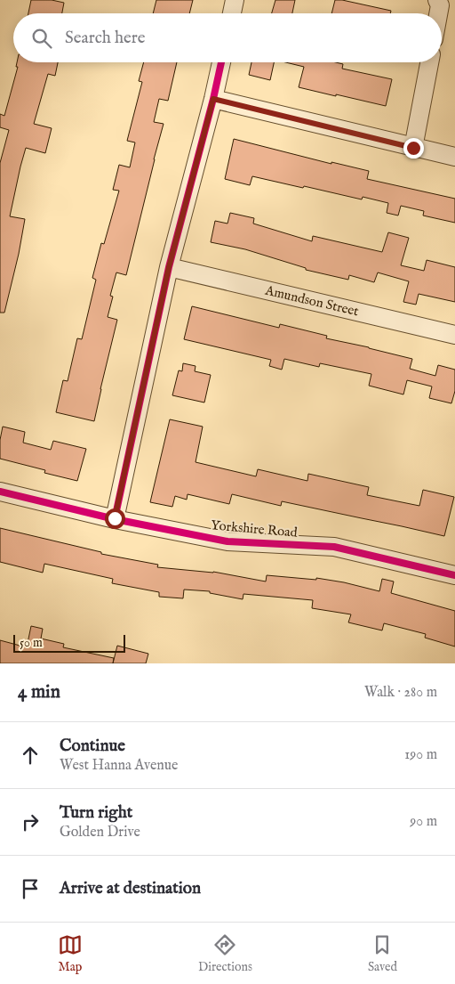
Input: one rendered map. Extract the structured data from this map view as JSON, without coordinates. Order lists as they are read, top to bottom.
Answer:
{
  "streets": {
    "street": ["Amundson Street", "Yorkshire Road"]
  },
  "scale_bar": "50 m",
  "page": {
    "search": "Search here",
    "scale": "50 m",
    "heading": ["4 min", "Walk · 280 m"],
    "list": [
      ["Continue", "West Hanna Avenue", "190 m"],
      ["Turn right", "Golden Drive", "90 m"],
      "Arrive at destination"
    ],
    "nav": ["Map", "Directions", "Saved"]
  }
}
